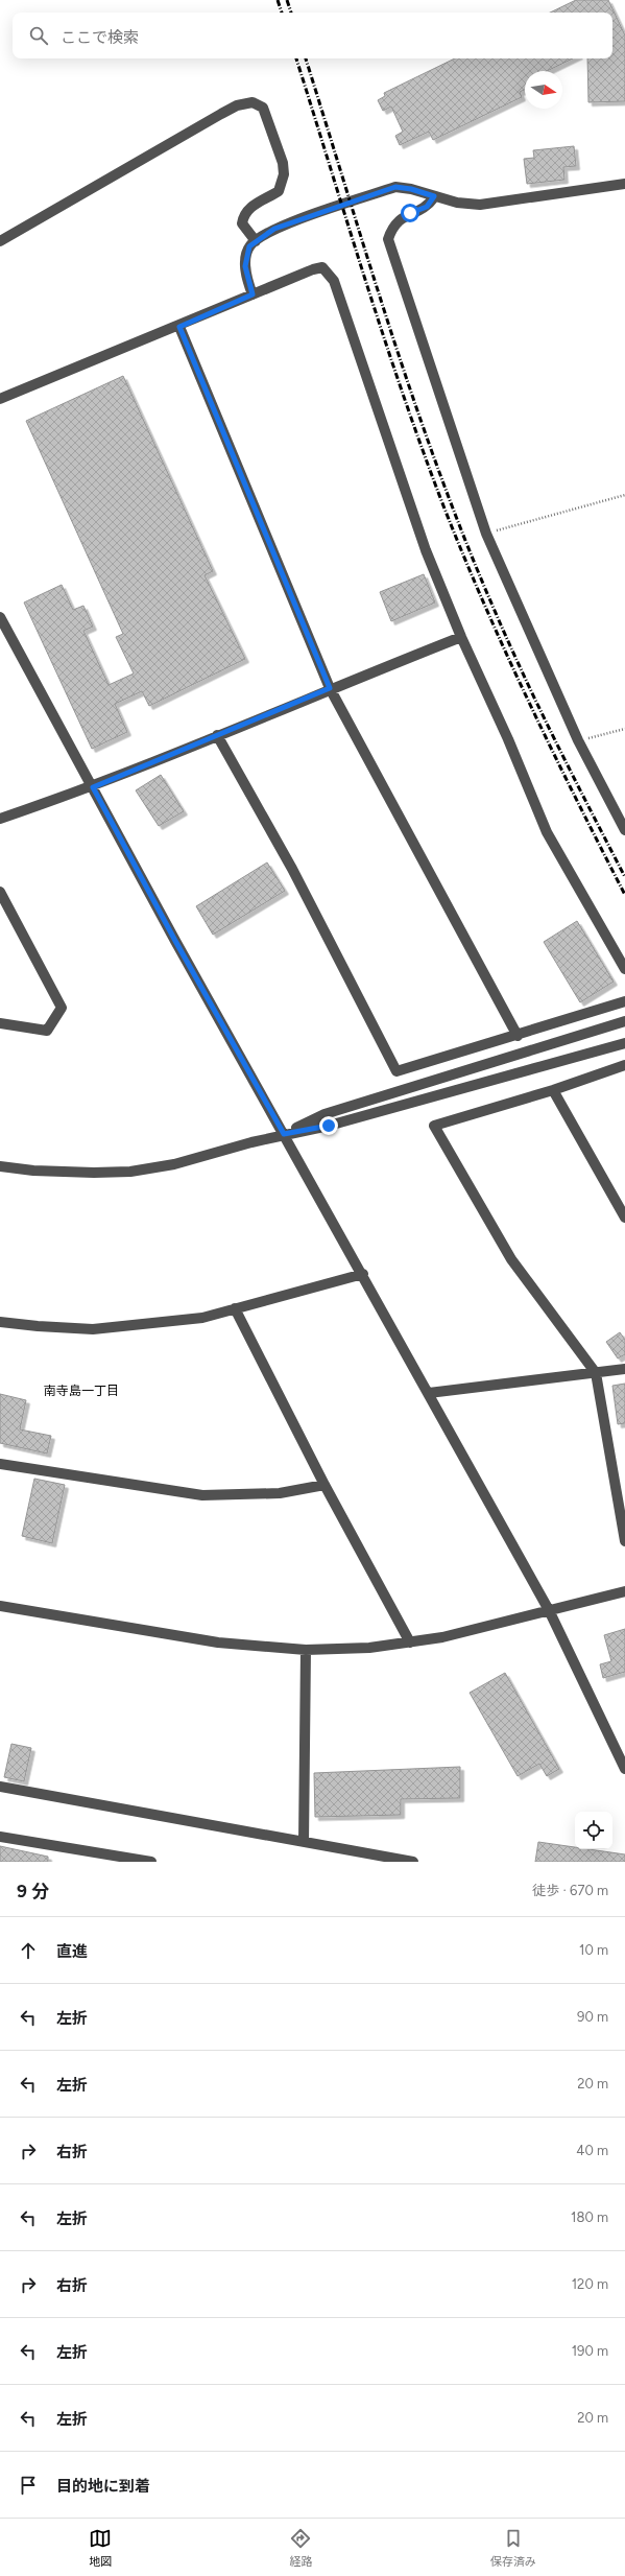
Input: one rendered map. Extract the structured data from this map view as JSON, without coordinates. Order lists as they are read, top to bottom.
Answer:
{
  "districts": ["南寺島一丁目"],
  "north": "right",
  "page": {
    "search": "ここで検索",
    "heading": ["9 分", "徒歩 · 670 m"],
    "list": [
      ["直進", "10 m"],
      ["左折", "90 m"],
      ["左折", "20 m"],
      ["右折", "40 m"],
      ["左折", "180 m"],
      ["右折", "120 m"],
      ["左折", "190 m"],
      ["左折", "20 m"],
      "目的地に到着"
    ],
    "nav": ["地図", "経路", "保存済み"]
  }
}
